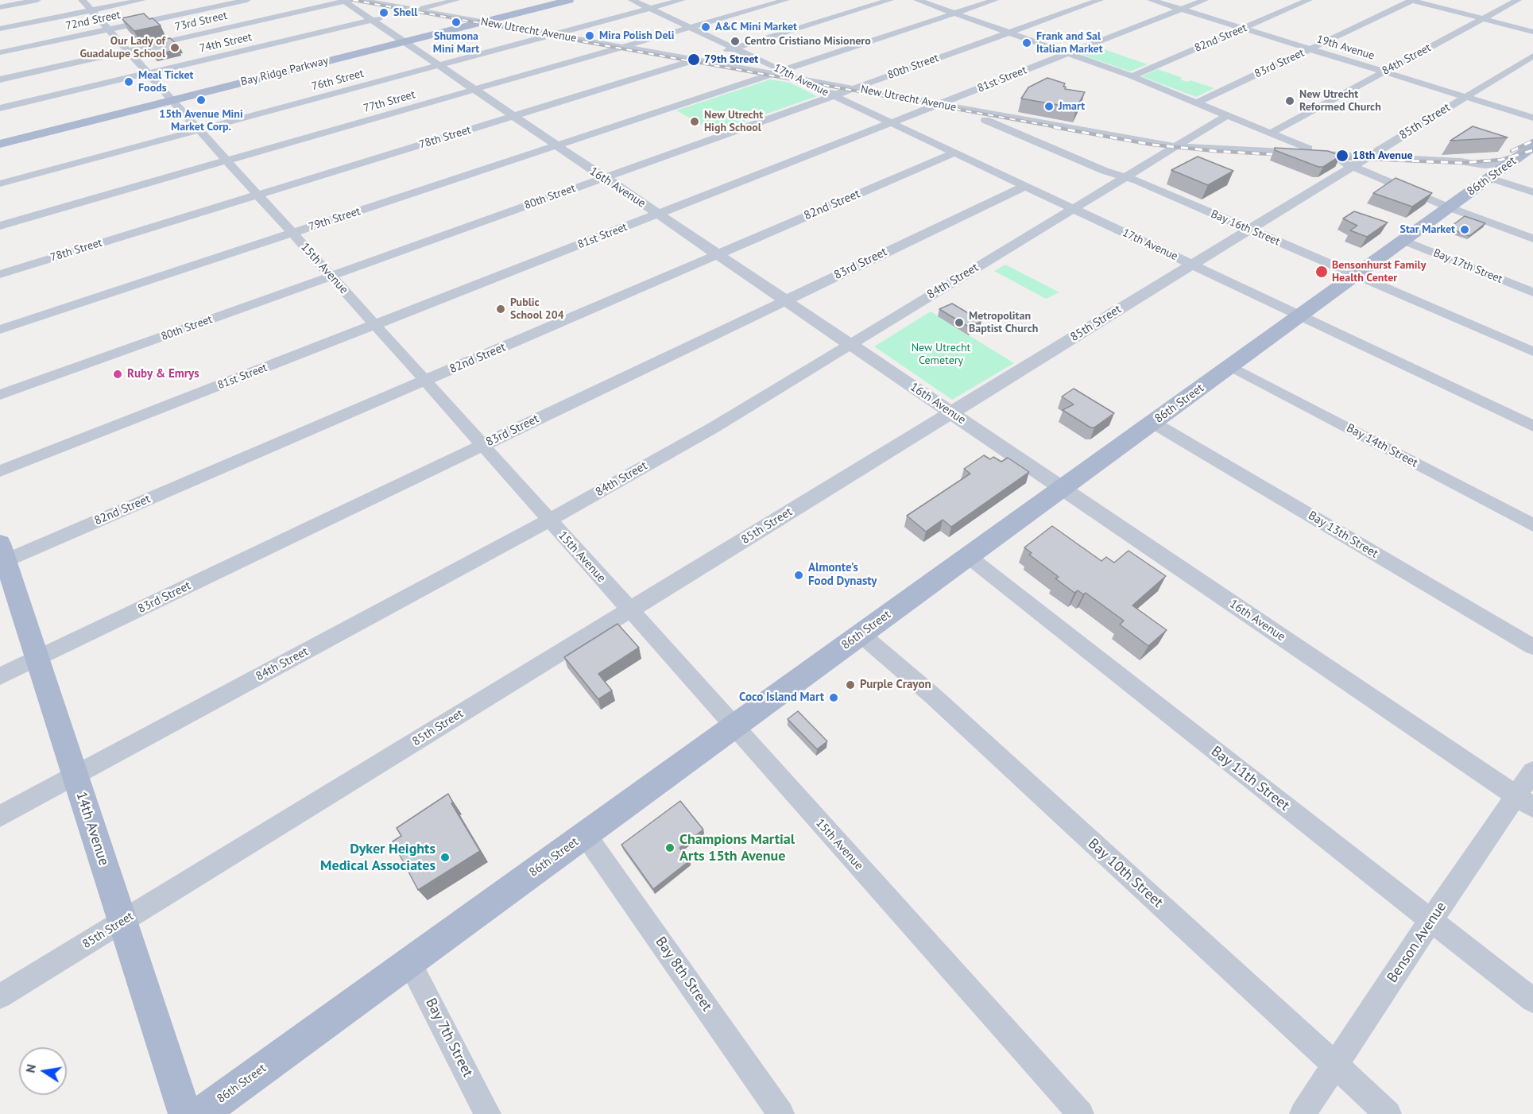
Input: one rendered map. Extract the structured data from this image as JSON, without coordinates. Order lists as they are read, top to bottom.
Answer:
{
  "streets": {
    "main road": ["Bay Ridge Parkway", "86th Street", "14th Avenue"],
    "street": [
      "72nd Street",
      "73rd Street",
      "New Utrecht Avenue",
      "82nd Street",
      "74th Street",
      "19th Avenue",
      "84th Street",
      "83rd Street",
      "80th Street",
      "81st Street",
      "76th Street",
      "17th Avenue",
      "77th Street",
      "85th Street",
      "78th Street",
      "16th Avenue",
      "79th Street",
      "Bay 16th Street",
      "Bay 17th Street",
      "15th Avenue",
      "Bay 14th Street",
      "Bay 13th Street",
      "Bay 11th Street",
      "Bay 10th Street",
      "Benson Avenue",
      "Bay 8th Street",
      "Bay 7th Street"
    ]
  },
  "crossings": [
    ["72nd Street", "15th Avenue"],
    ["73rd Street", "16th Avenue"],
    ["73rd Street", "15th Avenue"],
    ["New Utrecht Avenue", "74th Street"],
    ["New Utrecht Avenue", "84th Street"],
    ["New Utrecht Avenue", "80th Street"],
    ["New Utrecht Avenue", "Bay Ridge Parkway"],
    ["New Utrecht Avenue", "81st Street"],
    ["New Utrecht Avenue", "76th Street"],
    ["New Utrecht Avenue", "17th Avenue"],
    ["New Utrecht Avenue", "77th Street"],
    ["New Utrecht Avenue", "85th Street"],
    ["New Utrecht Avenue", "78th Street"],
    ["New Utrecht Avenue", "86th Street"],
    ["New Utrecht Avenue", "79th Street"],
    ["New Utrecht Avenue", "Bay 16th Street"],
    ["82nd Street", "19th Avenue"],
    ["82nd Street", "17th Avenue"],
    ["82nd Street", "16th Avenue"],
    ["82nd Street", "15th Avenue"],
    ["82nd Street", "14th Avenue"],
    ["74th Street", "16th Avenue"],
    ["74th Street", "15th Avenue"],
    ["19th Avenue", "84th Street"],
    ["19th Avenue", "83rd Street"],
    ["19th Avenue", "81st Street"],
    ["19th Avenue", "85th Street"],
    ["84th Street", "17th Avenue"],
    ["84th Street", "16th Avenue"],
    ["84th Street", "Bay 16th Street"],
    ["84th Street", "15th Avenue"],
    ["84th Street", "14th Avenue"],
    ["83rd Street", "17th Avenue"],
    ["83rd Street", "16th Avenue"],
    ["83rd Street", "15th Avenue"],
    ["83rd Street", "14th Avenue"],
    ["80th Street", "17th Avenue"],
    ["80th Street", "16th Avenue"],
    ["80th Street", "15th Avenue"],
    ["Bay Ridge Parkway", "16th Avenue"],
    ["Bay Ridge Parkway", "15th Avenue"],
    ["81st Street", "17th Avenue"],
    ["81st Street", "16th Avenue"],
    ["81st Street", "15th Avenue"],
    ["76th Street", "17th Avenue"],
    ["76th Street", "16th Avenue"],
    ["76th Street", "15th Avenue"],
    ["17th Avenue", "77th Street"],
    ["17th Avenue", "85th Street"],
    ["17th Avenue", "78th Street"],
    ["17th Avenue", "86th Street"],
    ["17th Avenue", "79th Street"],
    ["77th Street", "16th Avenue"],
    ["77th Street", "15th Avenue"],
    ["85th Street", "16th Avenue"],
    ["85th Street", "Bay 16th Street"],
    ["85th Street", "15th Avenue"],
    ["85th Street", "14th Avenue"],
    ["78th Street", "16th Avenue"],
    ["78th Street", "15th Avenue"],
    ["86th Street", "16th Avenue"],
    ["86th Street", "Bay 16th Street"],
    ["86th Street", "Bay 17th Street"],
    ["86th Street", "15th Avenue"],
    ["86th Street", "Bay 14th Street"],
    ["86th Street", "Bay 13th Street"],
    ["86th Street", "Bay 11th Street"],
    ["86th Street", "Bay 10th Street"],
    ["86th Street", "Bay 8th Street"],
    ["86th Street", "Bay 7th Street"],
    ["16th Avenue", "79th Street"],
    ["16th Avenue", "Benson Avenue"],
    ["79th Street", "15th Avenue"],
    ["Bay 11th Street", "Benson Avenue"],
    ["Bay 10th Street", "Benson Avenue"]
  ],
  "parks": ["New Utrecht Cemetery"],
  "places": [
    "Shell",
    "Shumona Mini Mart",
    "A&C Mini Market",
    "Mira Polish Deli",
    "Centro Cristiano Misionero",
    "Frank and Sal Italian Market",
    "Our Lady of Guadalupe School",
    "79th Street",
    "Meal Ticket Foods",
    "15th Avenue Mini Market Corp.",
    "New Utrecht Reformed Church",
    "Jmart",
    "New Utrecht High School",
    "18th Avenue",
    "Star Market",
    "Bensonhurst Family Health Center",
    "Public School 204",
    "Metropolitan Baptist Church",
    "Ruby & Emrys",
    "Almonte's Food Dynasty",
    "Purple Crayon",
    "Coco Island Mart",
    "Champions Martial Arts 15th Avenue",
    "Dyker Heights Medical Associates"
  ],
  "north": "left"
}
